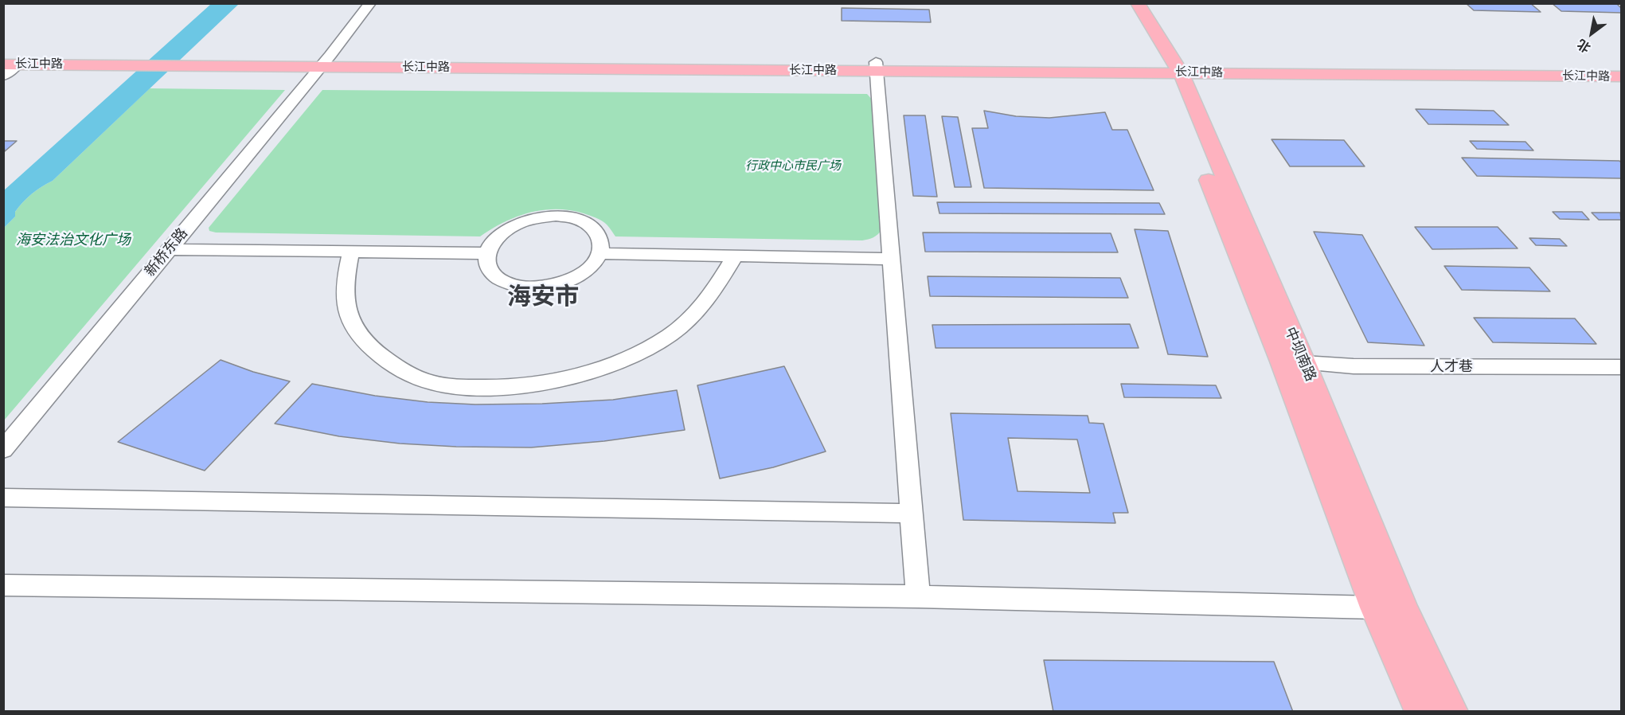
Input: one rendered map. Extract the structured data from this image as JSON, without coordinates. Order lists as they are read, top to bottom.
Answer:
{
  "streets": {
    "main road": ["长江中路", "中坝南路"],
    "street": ["新桥东路", "人才巷"]
  },
  "crossings": [
    ["长江中路", "新桥东路"],
    ["长江中路", "中坝南路"],
    ["中坝南路", "人才巷"]
  ],
  "districts": ["海安市"],
  "parks": ["行政中心市民广场", "海安法治文化广场"],
  "north": "bottom left"
}
